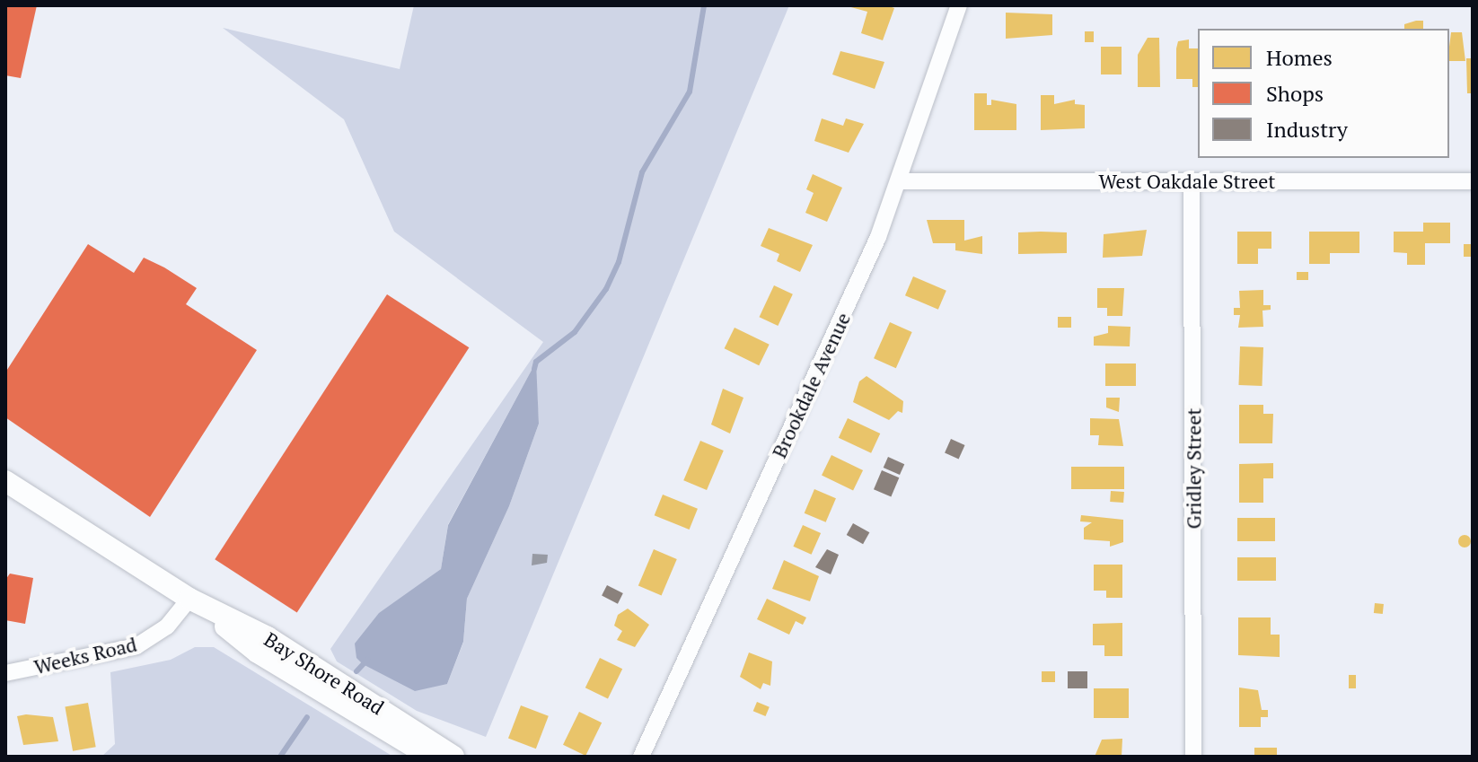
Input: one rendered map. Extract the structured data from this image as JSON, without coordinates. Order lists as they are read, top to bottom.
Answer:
{
  "streets": {
    "main road": ["Bay Shore Road"],
    "street": [
      "West Oakdale Street",
      "Brookdale Avenue",
      "Gridley Street",
      "Weeks Road"
    ]
  },
  "crossings": [
    ["West Oakdale Street", "Brookdale Avenue"],
    ["West Oakdale Street", "Gridley Street"],
    ["Weeks Road", "Bay Shore Road"]
  ],
  "legend": ["Homes", "Shops", "Industry"]
}
